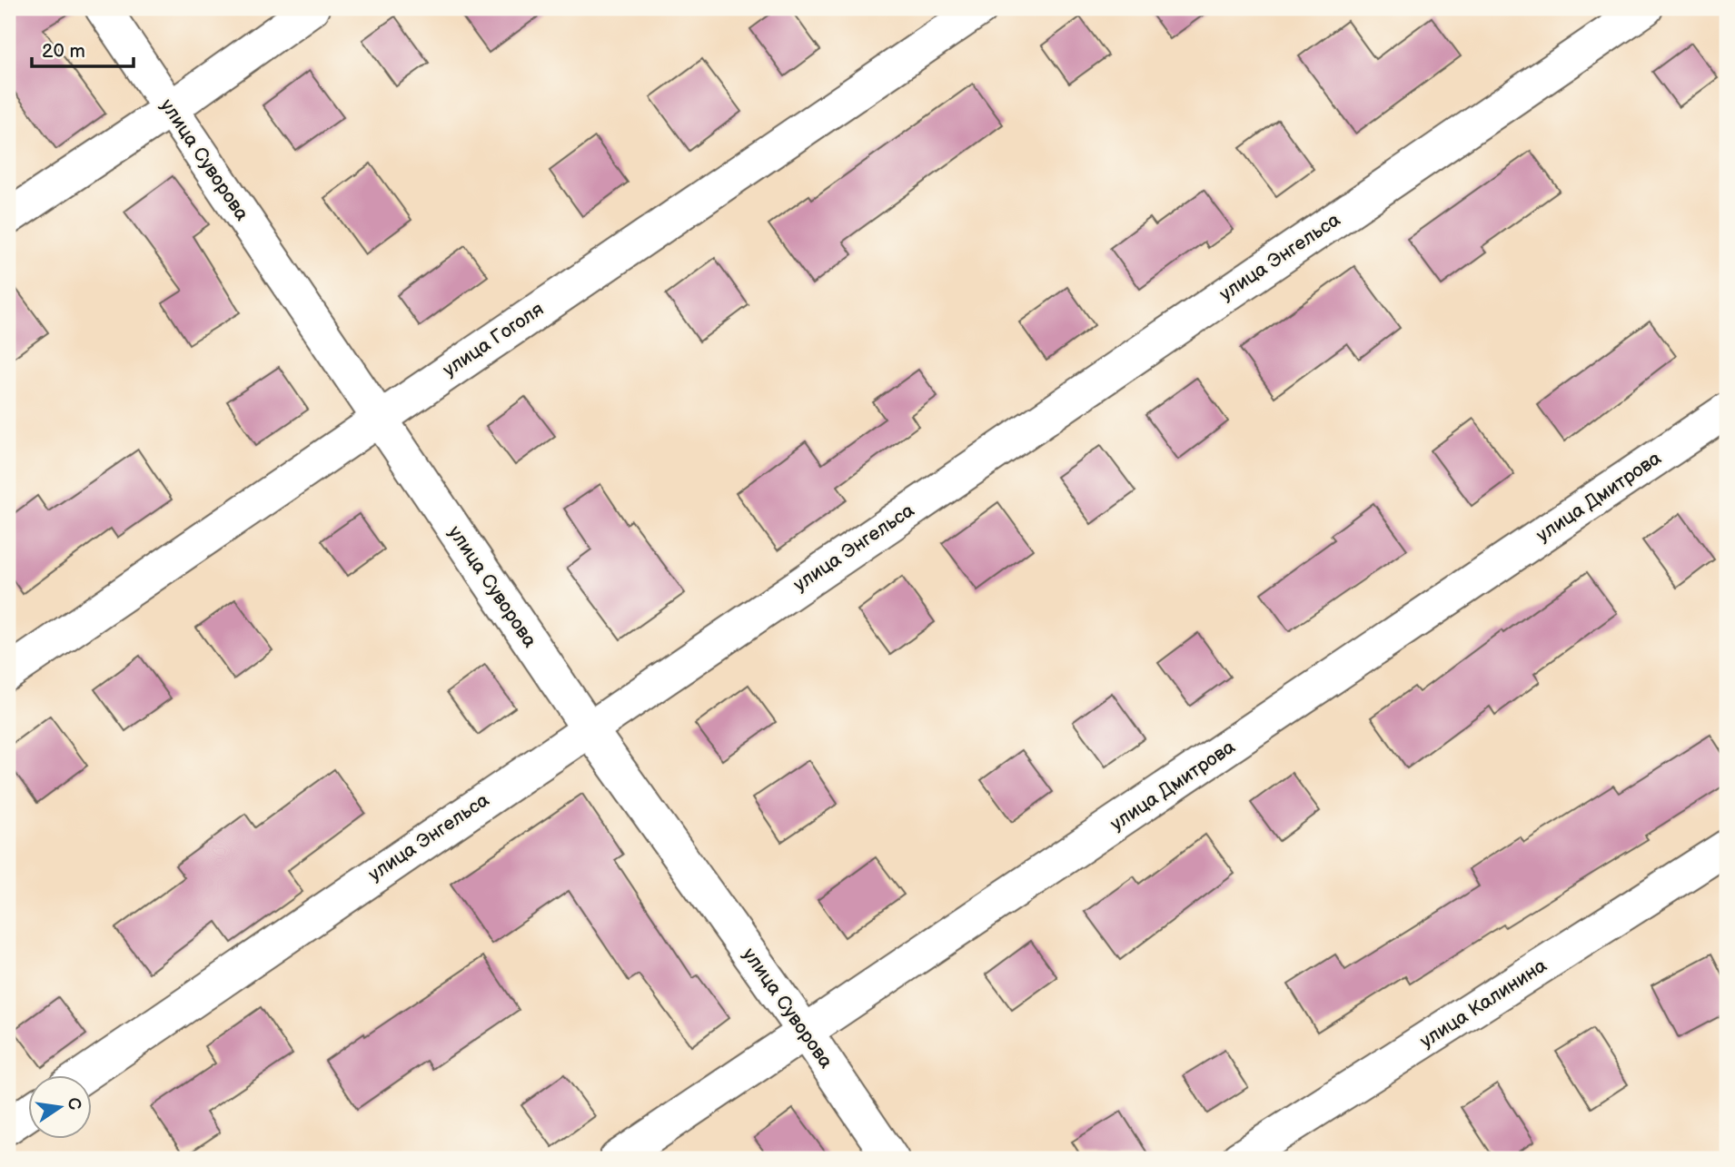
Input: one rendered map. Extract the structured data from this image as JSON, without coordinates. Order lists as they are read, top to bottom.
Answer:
{
  "streets": {
    "street": [
      "улица Суворова",
      "улица Энгельса",
      "улица Гоголя",
      "улица Дмитрова",
      "улица Калинина"
    ]
  },
  "crossings": [
    ["улица Суворова", "улица Энгельса"],
    ["улица Суворова", "улица Гоголя"],
    ["улица Суворова", "улица Дмитрова"]
  ],
  "scale_bar": "20 m",
  "north": "right"
}
